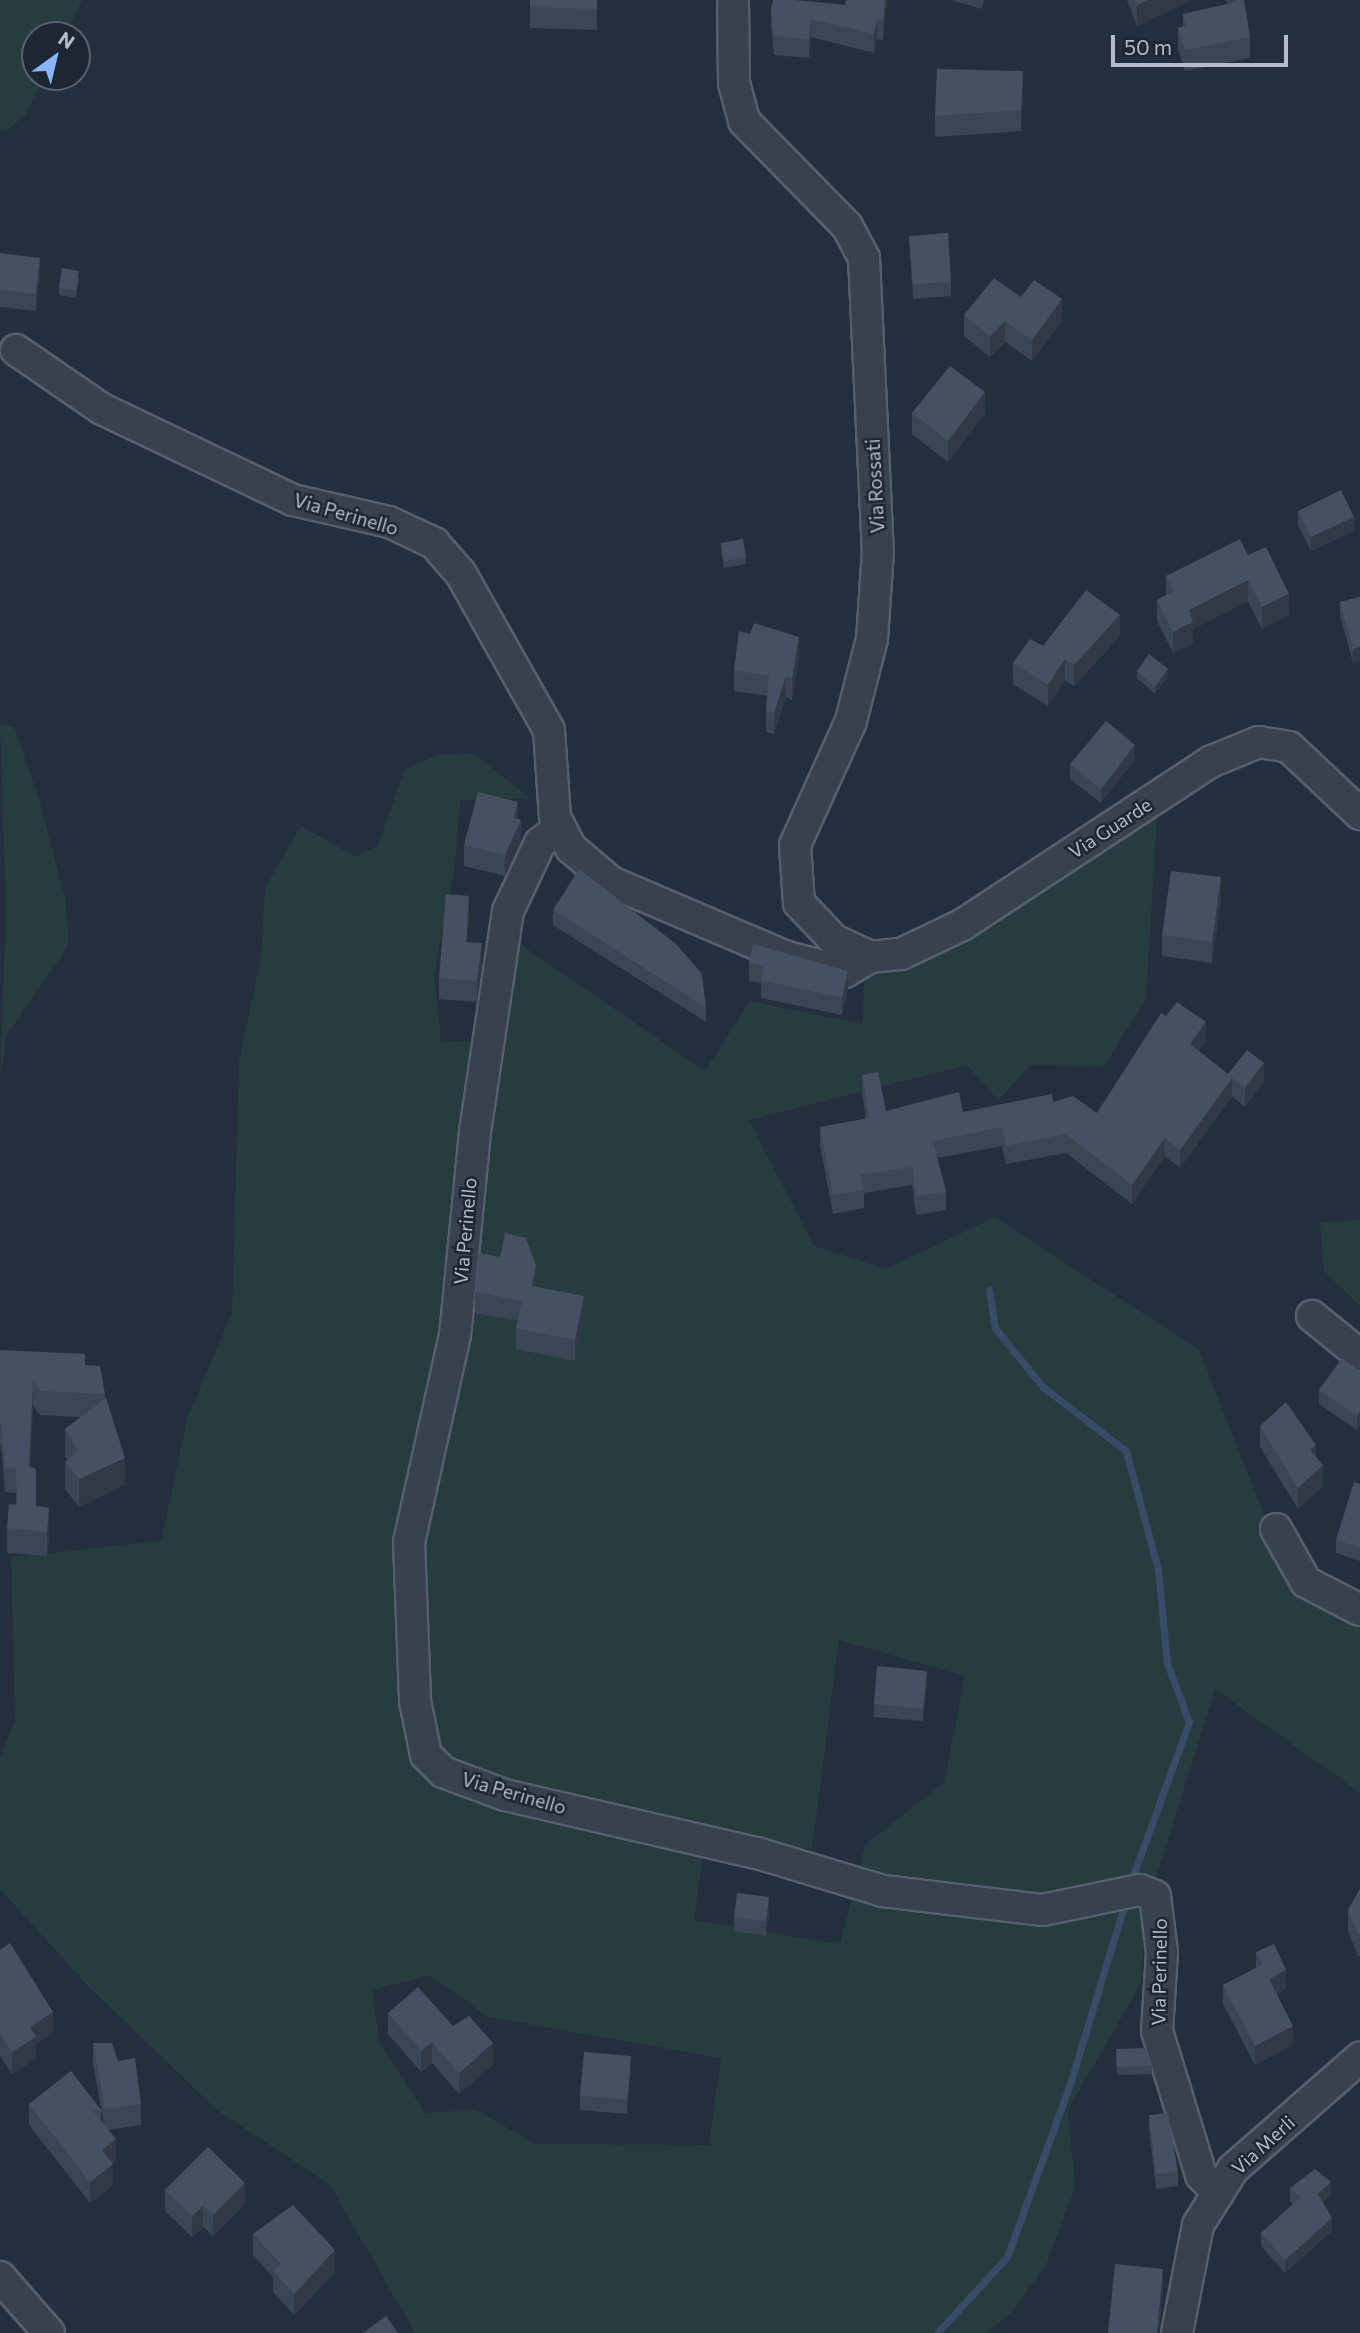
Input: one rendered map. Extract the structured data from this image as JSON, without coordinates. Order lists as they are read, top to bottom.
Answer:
{
  "streets": {
    "street": [
      "Via Rossati",
      "Via Perinello",
      "Via Guarde",
      "Via Merli"
    ]
  },
  "crossings": [
    ["Via Rossati", "Via Perinello"],
    ["Via Rossati", "Via Guarde"],
    ["Via Perinello", "Via Guarde"],
    ["Via Perinello", "Via Merli"]
  ],
  "scale_bar": "50 m",
  "north": "top right"
}
